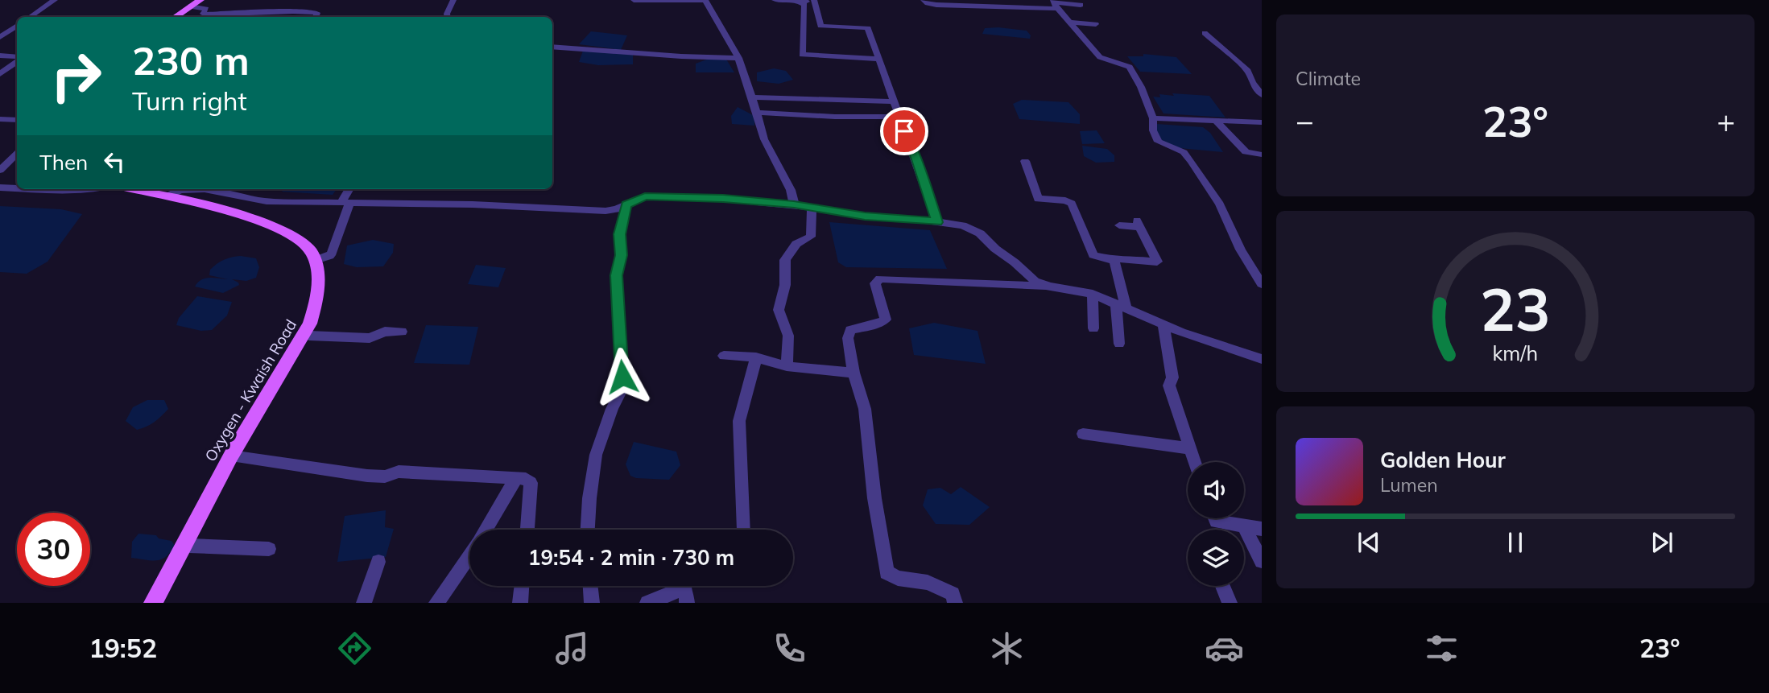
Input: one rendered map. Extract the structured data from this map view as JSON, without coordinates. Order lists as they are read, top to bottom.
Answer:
{
  "streets": {
    "main road": ["Oxygen - Kwaish Road"]
  },
  "page": {
    "tile": "Climate",
    "turn": ["230 m", "Turn right"],
    "heat": ["−", "23°", "+"],
    "then": "Then",
    "song": ["Golden Hour", "Lumen"],
    "limit": "30",
    "trip": "19:54 · 2 min · 730 m",
    "tabs": ["19:52", "23°"],
    "gauge": ["23", "km/h"]
  }
}
